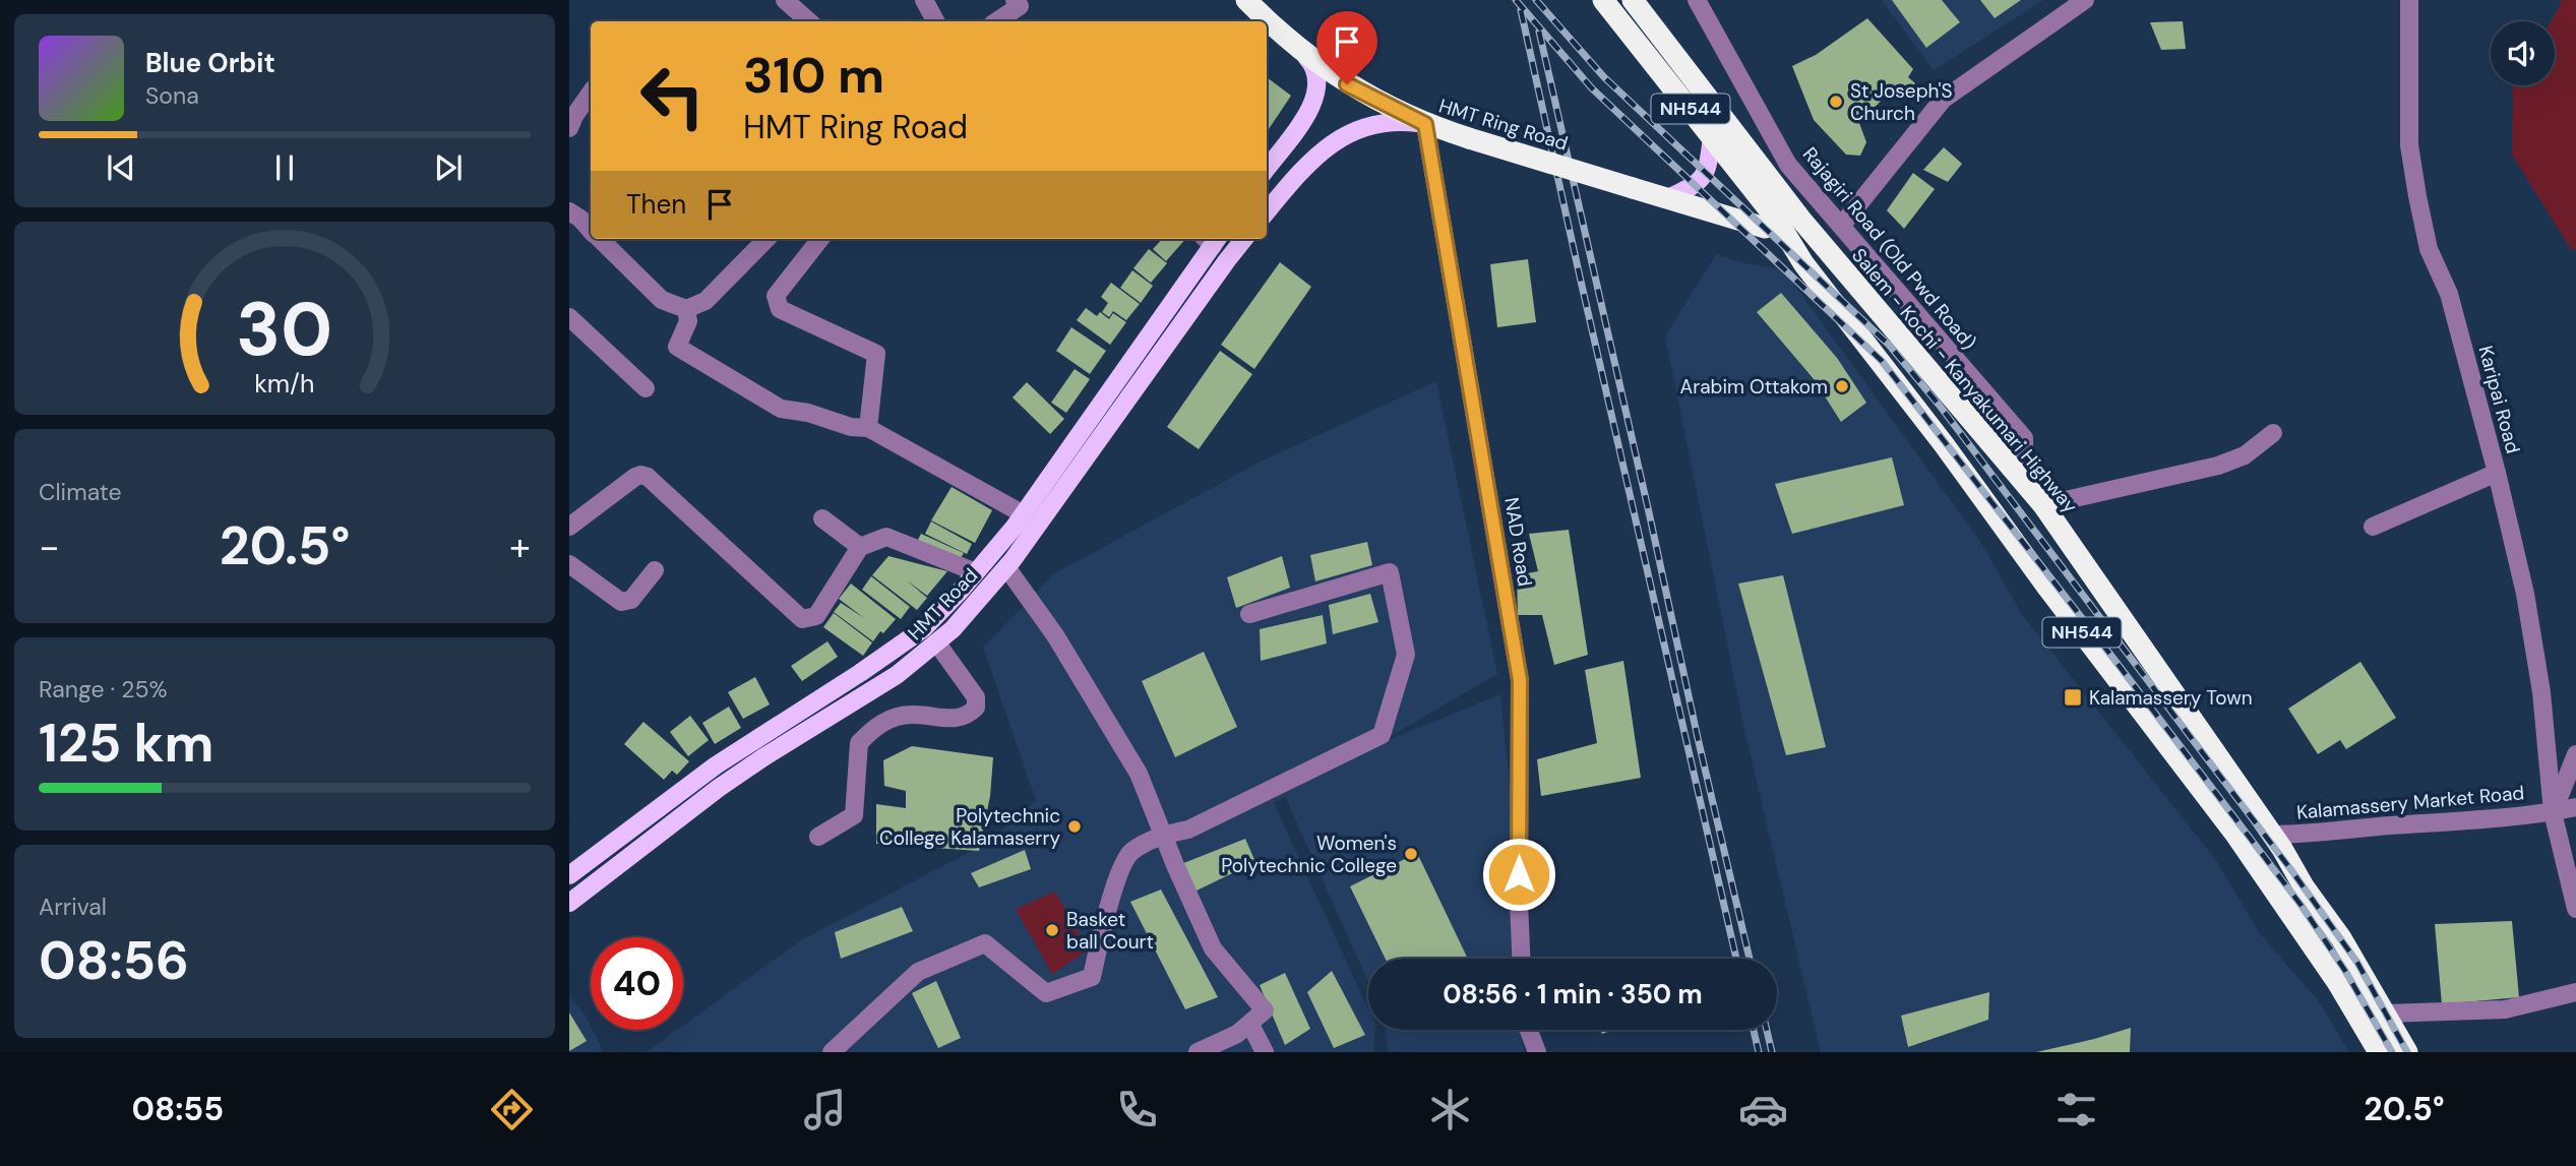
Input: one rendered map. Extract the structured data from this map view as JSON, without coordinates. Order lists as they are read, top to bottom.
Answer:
{
  "streets": {
    "highway": ["NH544", "HMT Ring Road", "Salem - Kochi - Kanyakumari Highway"],
    "main road": ["HMT Road"],
    "street": [
      "Rajagiri Road (Old Pwd Road)",
      "Karipai Road",
      "NAD Road",
      "Kalamassery Market Road"
    ]
  },
  "crossings": [
    ["NH544", "HMT Ring Road"],
    ["HMT Ring Road", "NAD Road"],
    ["Rajagiri Road (Old Pwd Road)", "Salem - Kochi - Kanyakumari Highway"],
    ["Salem - Kochi - Kanyakumari Highway", "Kalamassery Market Road"],
    ["Karipai Road", "Kalamassery Market Road"]
  ],
  "places": {
    "other": [
      "St Joseph'S Church",
      "Arabim Ottakom",
      "Polytechnic College Kalamaserry",
      "Women's Polytechnic College",
      "Basket ball Court"
    ],
    "transit": ["Kalamassery Town"]
  },
  "page": {
    "turn": ["310 m", "HMT Ring Road"],
    "song": ["Blue Orbit", "Sona"],
    "then": "Then",
    "tile": [
      "Climate",
      ["Range · 25%", "125 km"],
      ["Arrival", "08:56"]
    ],
    "heat": ["−", "20.5°", "+"],
    "limit": "40",
    "trip": "08:56 · 1 min · 350 m",
    "tabs": ["08:55", "20.5°"],
    "gauge": ["30", "km/h"]
  }
}
